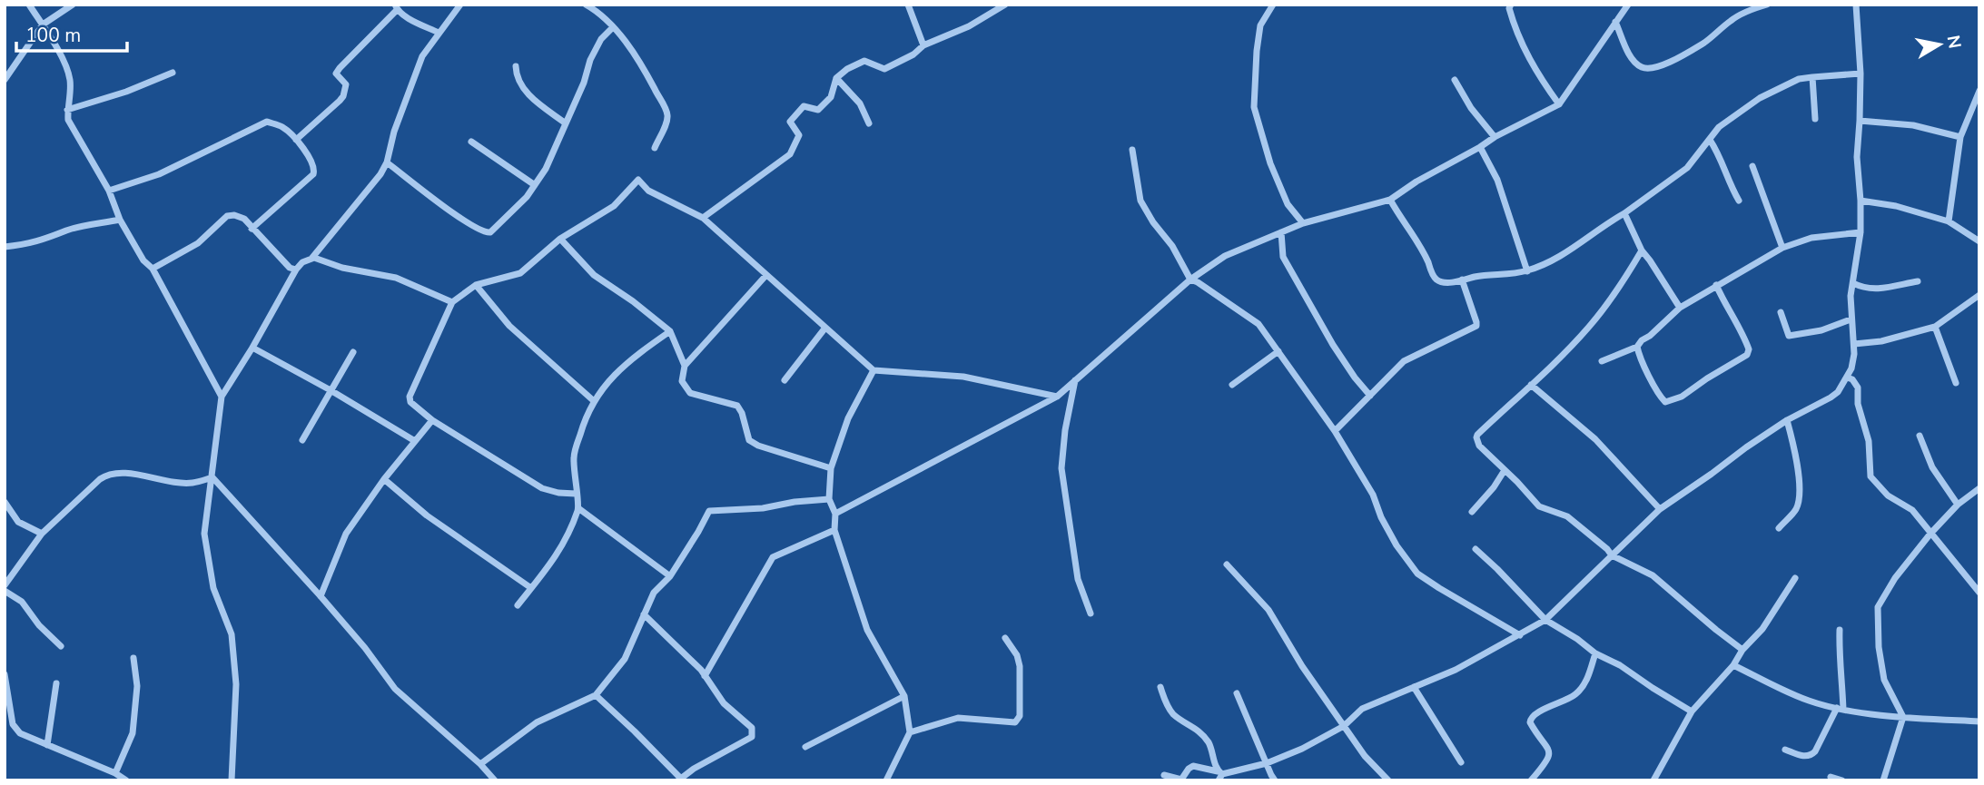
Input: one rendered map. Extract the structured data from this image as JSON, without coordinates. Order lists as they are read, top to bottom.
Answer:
{
  "scale_bar": "100 m",
  "north": "right"
}
